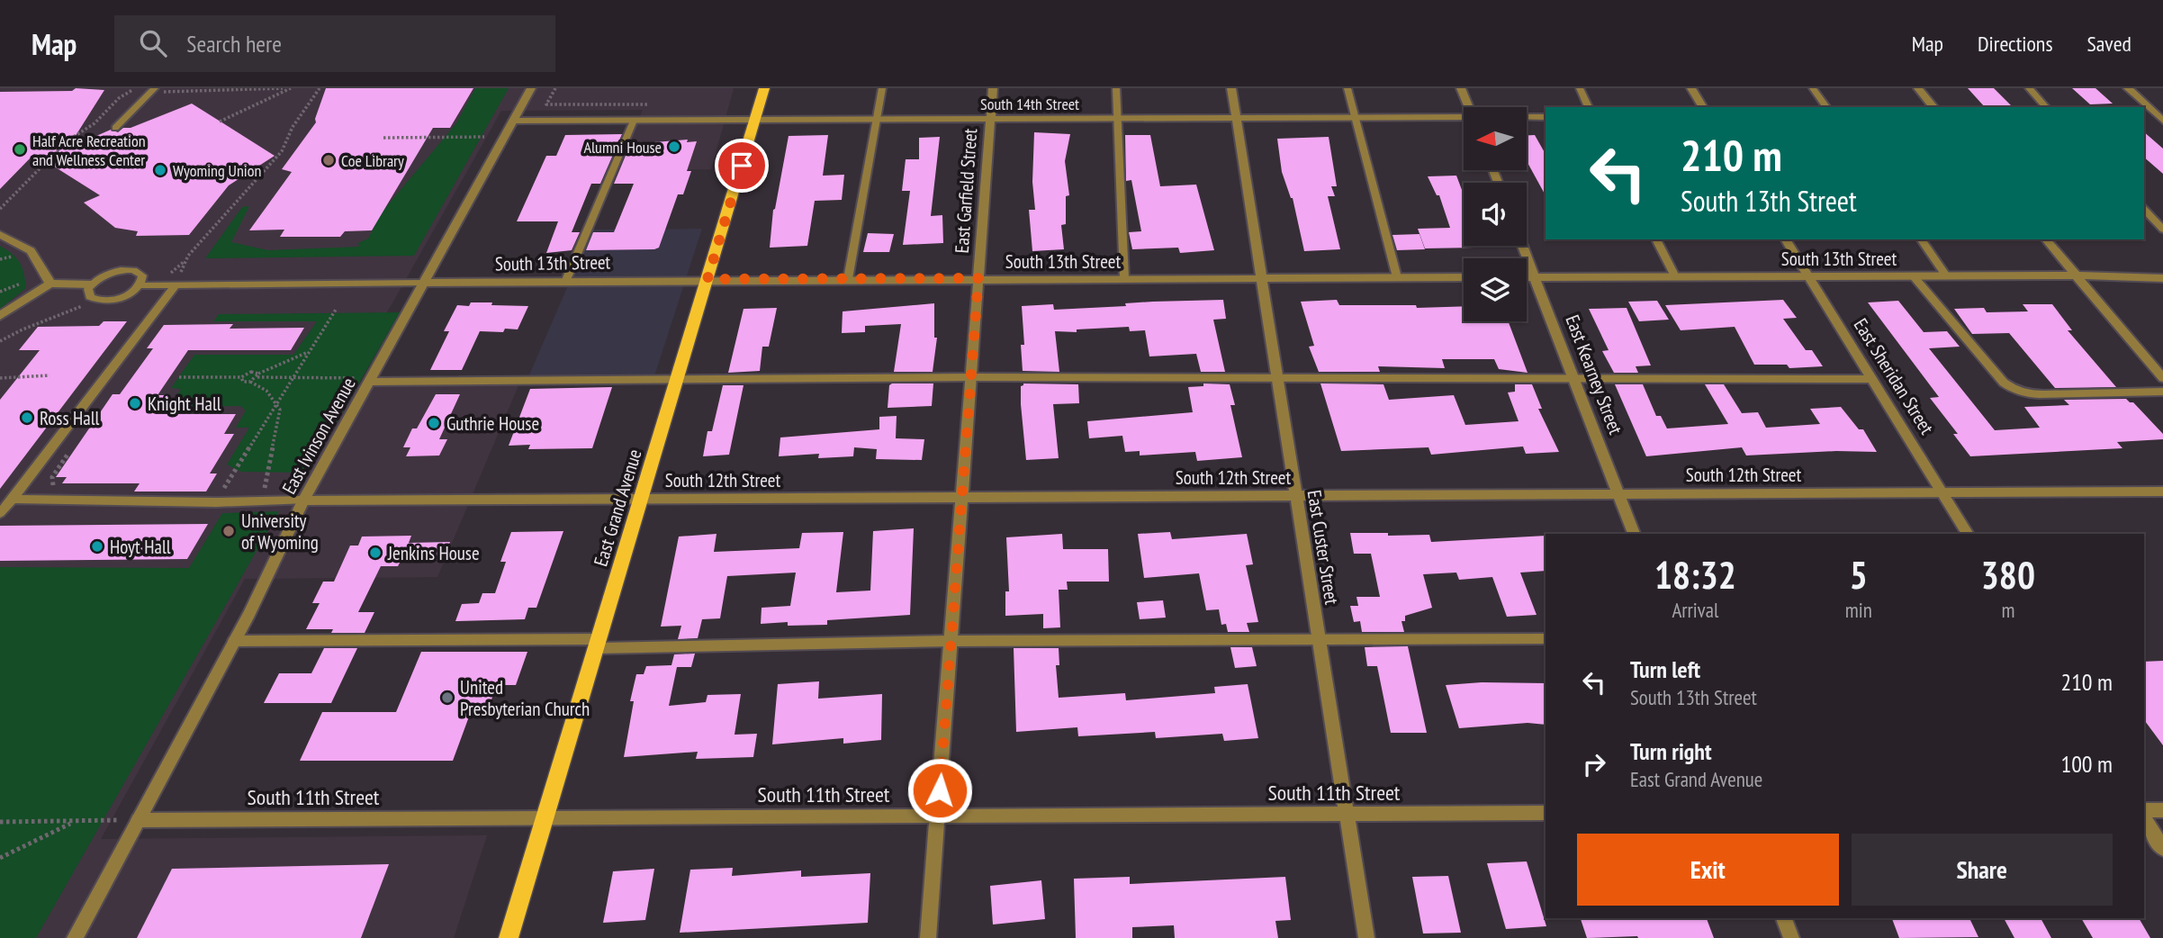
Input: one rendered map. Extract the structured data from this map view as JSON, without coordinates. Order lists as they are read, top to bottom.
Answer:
{
  "streets": {
    "main road": ["East Grand Avenue"],
    "street": [
      "South 14th Street",
      "East Garfield Street",
      "South 13th Street",
      "East Kearney Street",
      "East Sheridan Street",
      "East Ivinson Avenue",
      "South 12th Street",
      "East Custer Street",
      "South 11th Street"
    ]
  },
  "crossings": [
    ["South 14th Street", "East Garfield Street"],
    ["South 14th Street", "East Ivinson Avenue"],
    ["South 14th Street", "East Grand Avenue"],
    ["South 14th Street", "East Custer Street"],
    ["East Garfield Street", "South 13th Street"],
    ["East Garfield Street", "South 12th Street"],
    ["East Garfield Street", "South 11th Street"],
    ["South 13th Street", "East Kearney Street"],
    ["South 13th Street", "East Sheridan Street"],
    ["South 13th Street", "East Ivinson Avenue"],
    ["South 13th Street", "East Grand Avenue"],
    ["South 13th Street", "East Custer Street"],
    ["East Kearney Street", "South 12th Street"],
    ["East Sheridan Street", "South 12th Street"],
    ["East Ivinson Avenue", "South 12th Street"],
    ["East Ivinson Avenue", "South 11th Street"],
    ["South 12th Street", "East Grand Avenue"],
    ["South 12th Street", "East Custer Street"],
    ["East Grand Avenue", "South 11th Street"],
    ["East Custer Street", "South 11th Street"]
  ],
  "places": [
    "Alumni House",
    "Half Acre Recreation and Wellness Center",
    "Coe Library",
    "Wyoming Union",
    "Knight Hall",
    "Ross Hall",
    "Guthrie House",
    "University of Wyoming",
    "Hoyt Hall",
    "Jenkins House",
    "United Presbyterian Church"
  ],
  "north": "left",
  "page": {
    "header": "Map",
    "search": "Search here",
    "nav": ["Map", "Directions", "Saved"],
    "turn": ["210 m", "South 13th Street"],
    "eta": [
      "18:32",
      "Arrival",
      "5",
      "min",
      "380",
      "m"
    ],
    "list": [
      {
        "name": "Turn left",
        "note": "South 13th Street",
        "value": "210 m"
      },
      {
        "name": "Turn right",
        "note": "East Grand Avenue",
        "value": "100 m"
      }
    ],
    "buttons": ["Exit", "Share"]
  }
}
